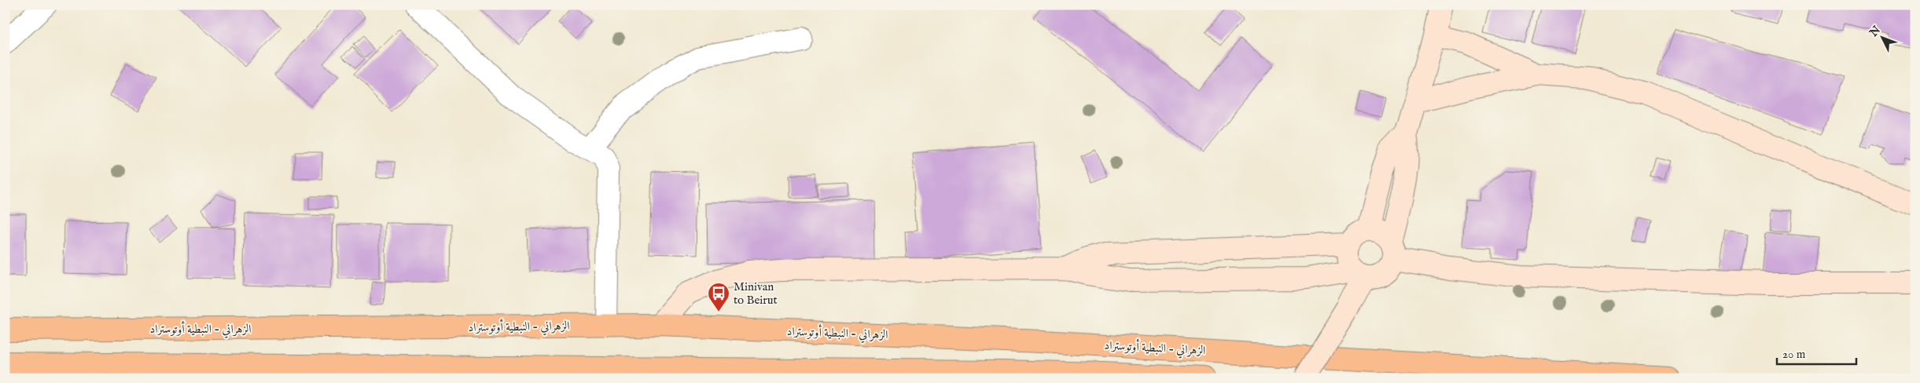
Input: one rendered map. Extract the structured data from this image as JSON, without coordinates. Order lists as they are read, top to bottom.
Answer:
{
  "streets": {
    "highway": ["الزهراني - النبطية أوتوستراد"]
  },
  "places": {
    "bus stop": ["Minivan to Beirut"]
  },
  "scale_bar": "20 m",
  "north": "top left"
}
